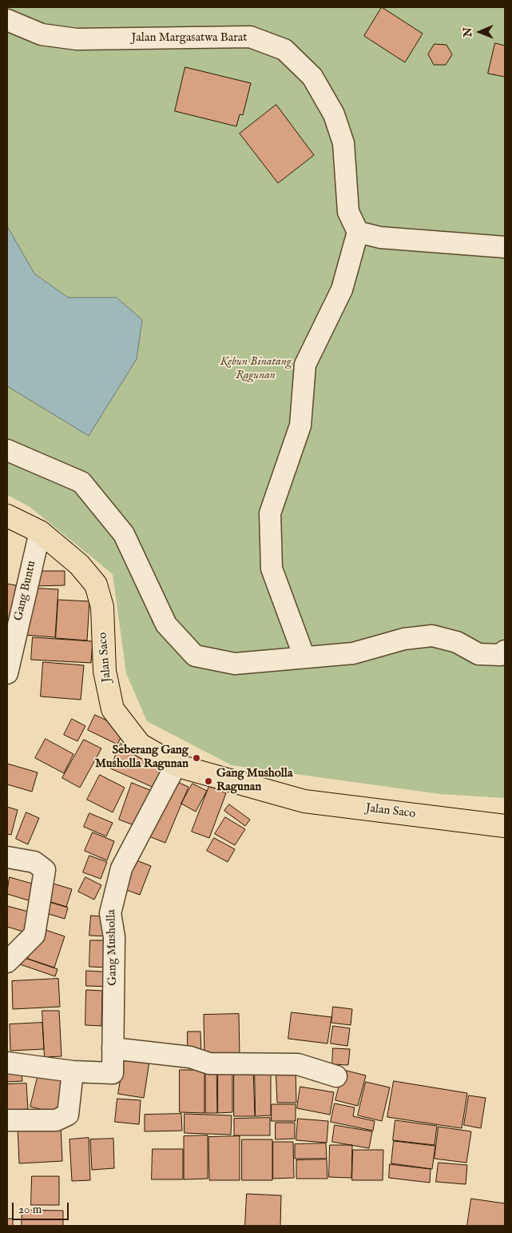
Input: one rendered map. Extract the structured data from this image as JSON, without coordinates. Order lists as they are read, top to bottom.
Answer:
{
  "streets": {
    "main road": ["Jalan Saco"],
    "street": ["Jalan Margasatwa Barat", "Gang Buntu", "Gang Musholla"]
  },
  "crossings": [
    ["Gang Buntu", "Jalan Saco"],
    ["Jalan Saco", "Gang Musholla"]
  ],
  "parks": ["Kebun Binatang Ragunan"],
  "places": ["Seberang Gang Musholla Ragunan", "Gang Musholla Ragunan"],
  "scale_bar": "20 m",
  "north": "left"
}
